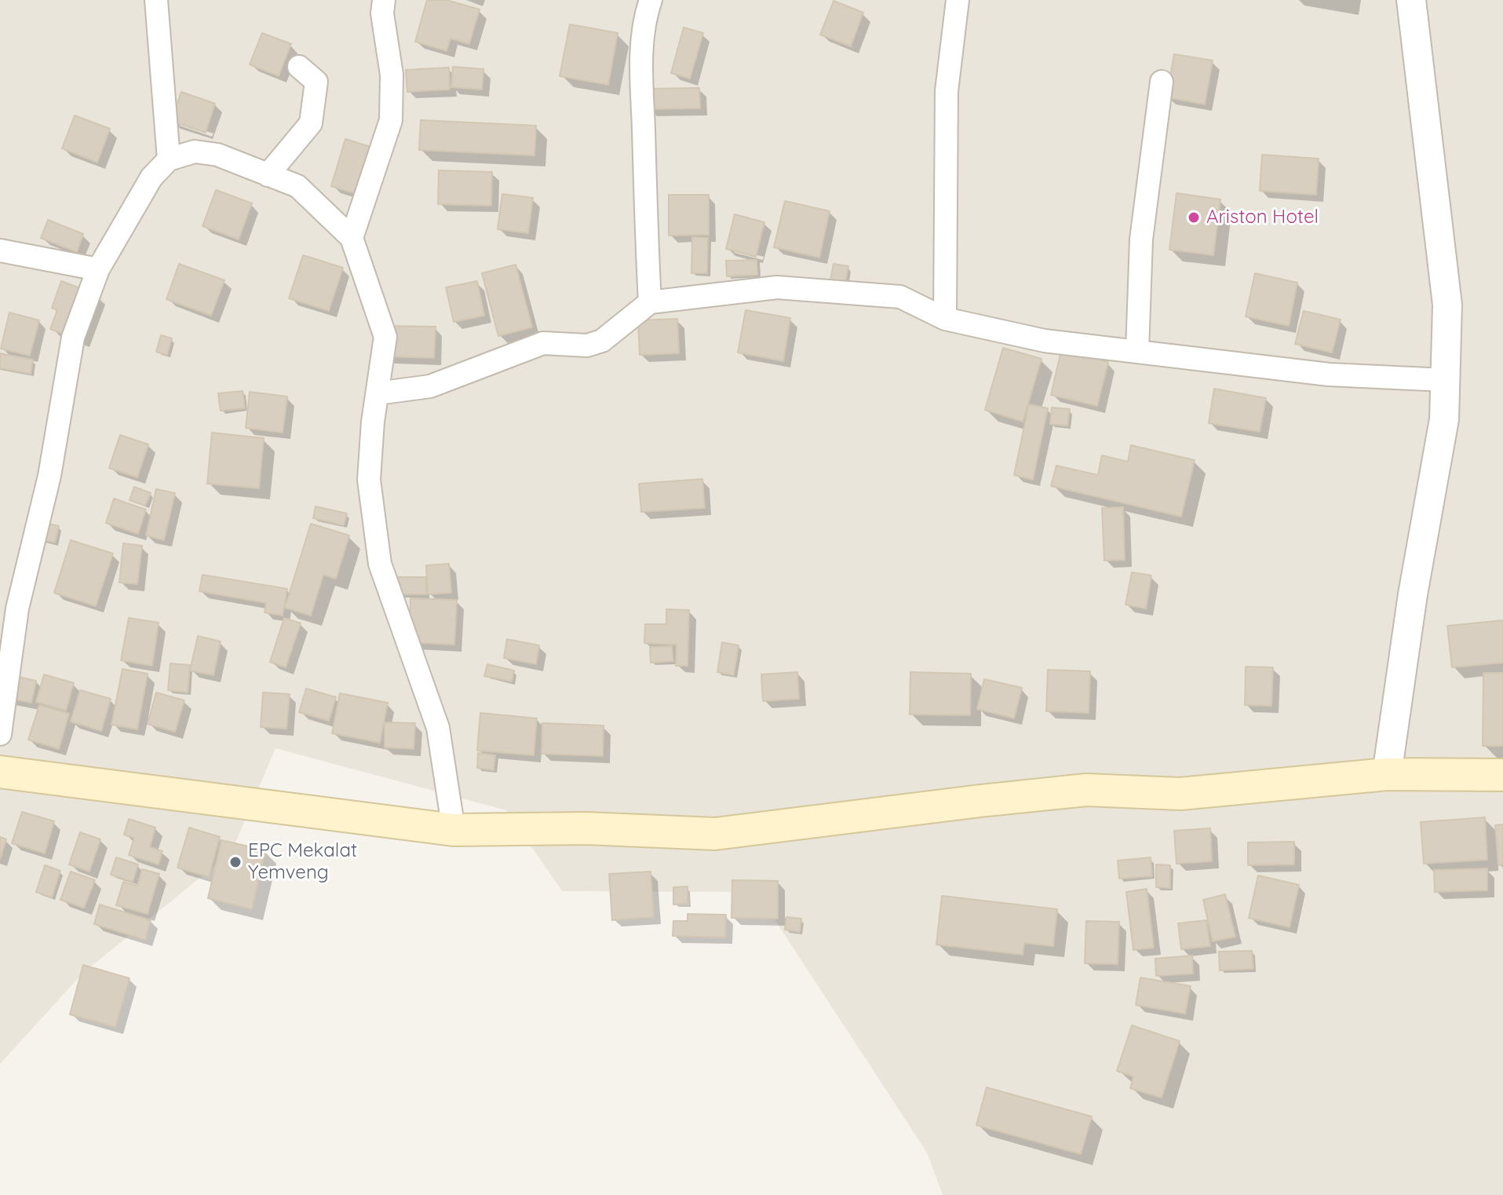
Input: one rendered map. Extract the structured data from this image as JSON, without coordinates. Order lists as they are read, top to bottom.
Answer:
{
  "places": ["Ariston Hotel", "EPC Mekalat Yemveng"]
}
